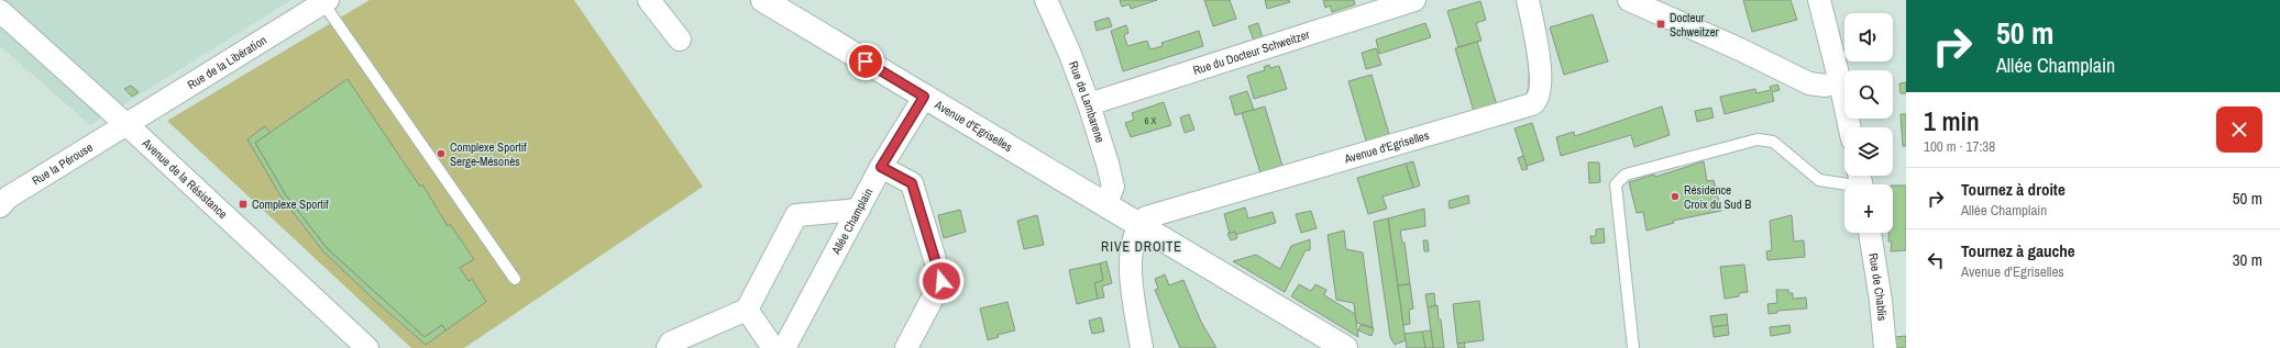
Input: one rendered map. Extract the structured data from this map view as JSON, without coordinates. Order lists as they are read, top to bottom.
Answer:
{
  "streets": {
    "street": [
      "Rue du Docteur Schweitzer",
      "Rue de la Libération",
      "Rue de Lambarene",
      "Avenue d'Egriselles",
      "Rue la Pérouse",
      "Avenue de la Résistance",
      "Allée Champlain",
      "Rue de Chablis"
    ]
  },
  "crossings": [
    ["Rue du Docteur Schweitzer", "Rue de Lambarene"],
    ["Rue de la Libération", "Rue la Pérouse"],
    ["Rue de la Libération", "Avenue de la Résistance"],
    ["Rue de Lambarene", "Avenue d'Egriselles"],
    ["Avenue d'Egriselles", "Allée Champlain"],
    ["Rue la Pérouse", "Avenue de la Résistance"]
  ],
  "districts": ["RIVE DROITE"],
  "places": {
    "transit": ["Docteur Schweitzer", "Complexe Sportif"],
    "other": ["Complexe Sportif Serge-Mésonès", "Résidence Croix du Sud B"]
  },
  "house_numbers": ["6 X"],
  "page": {
    "turn": ["50 m", "Allée Champlain"],
    "map_buttons": "+",
    "heading": ["1 min", "100 m · 17:38"],
    "list": [
      {
        "name": "Tournez à droite",
        "note": "Allée Champlain",
        "value": "50 m"
      },
      {
        "name": "Tournez à gauche",
        "note": "Avenue d'Egriselles",
        "value": "30 m"
      }
    ]
  }
}
